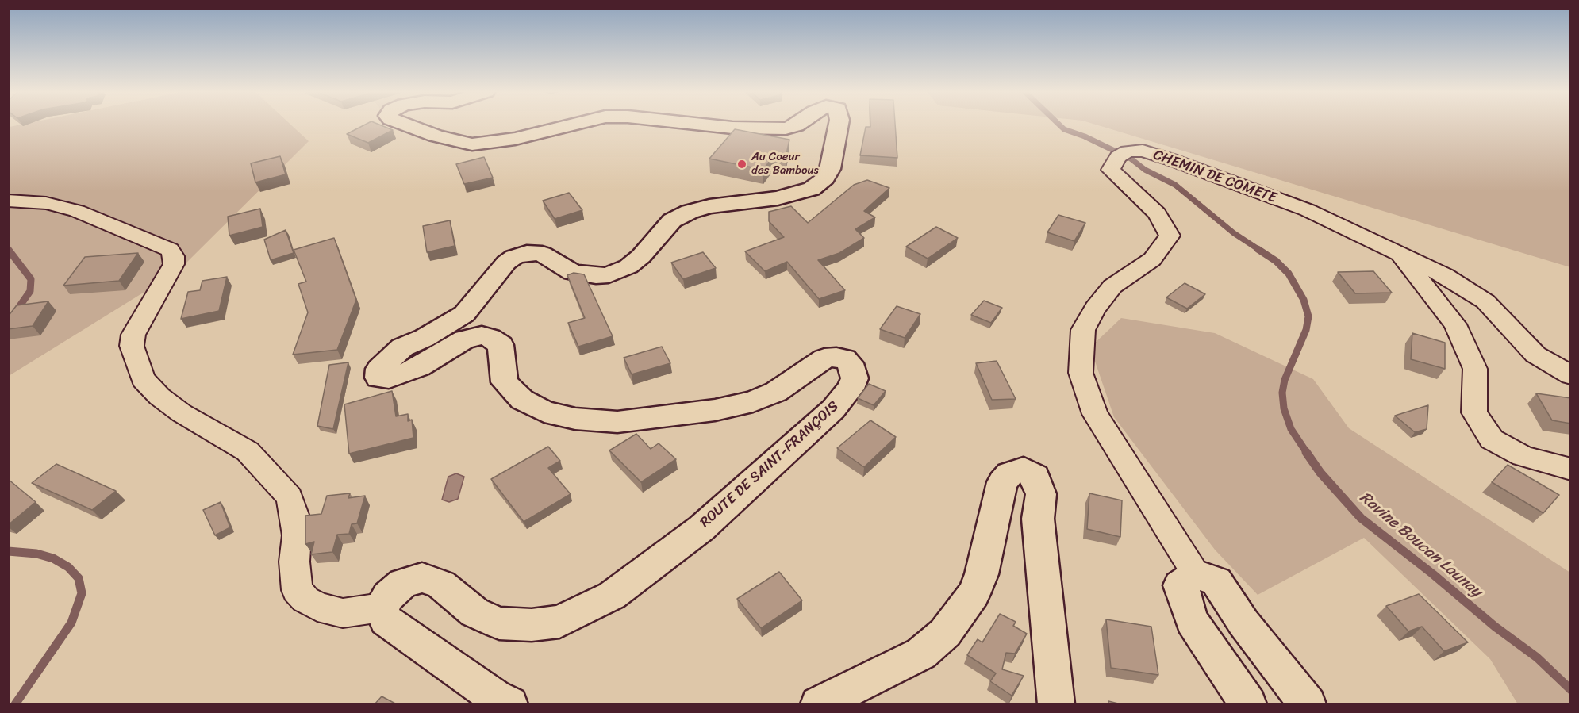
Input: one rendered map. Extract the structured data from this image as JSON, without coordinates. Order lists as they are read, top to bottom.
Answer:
{
  "streets": {
    "main road": ["ROUTE DE SAINT-FRANÇOIS"],
    "street": ["CHEMIN DE COMETE"]
  },
  "water": ["Ravine Boucan Launay"],
  "places": ["Au Coeur des Bambous"]
}
